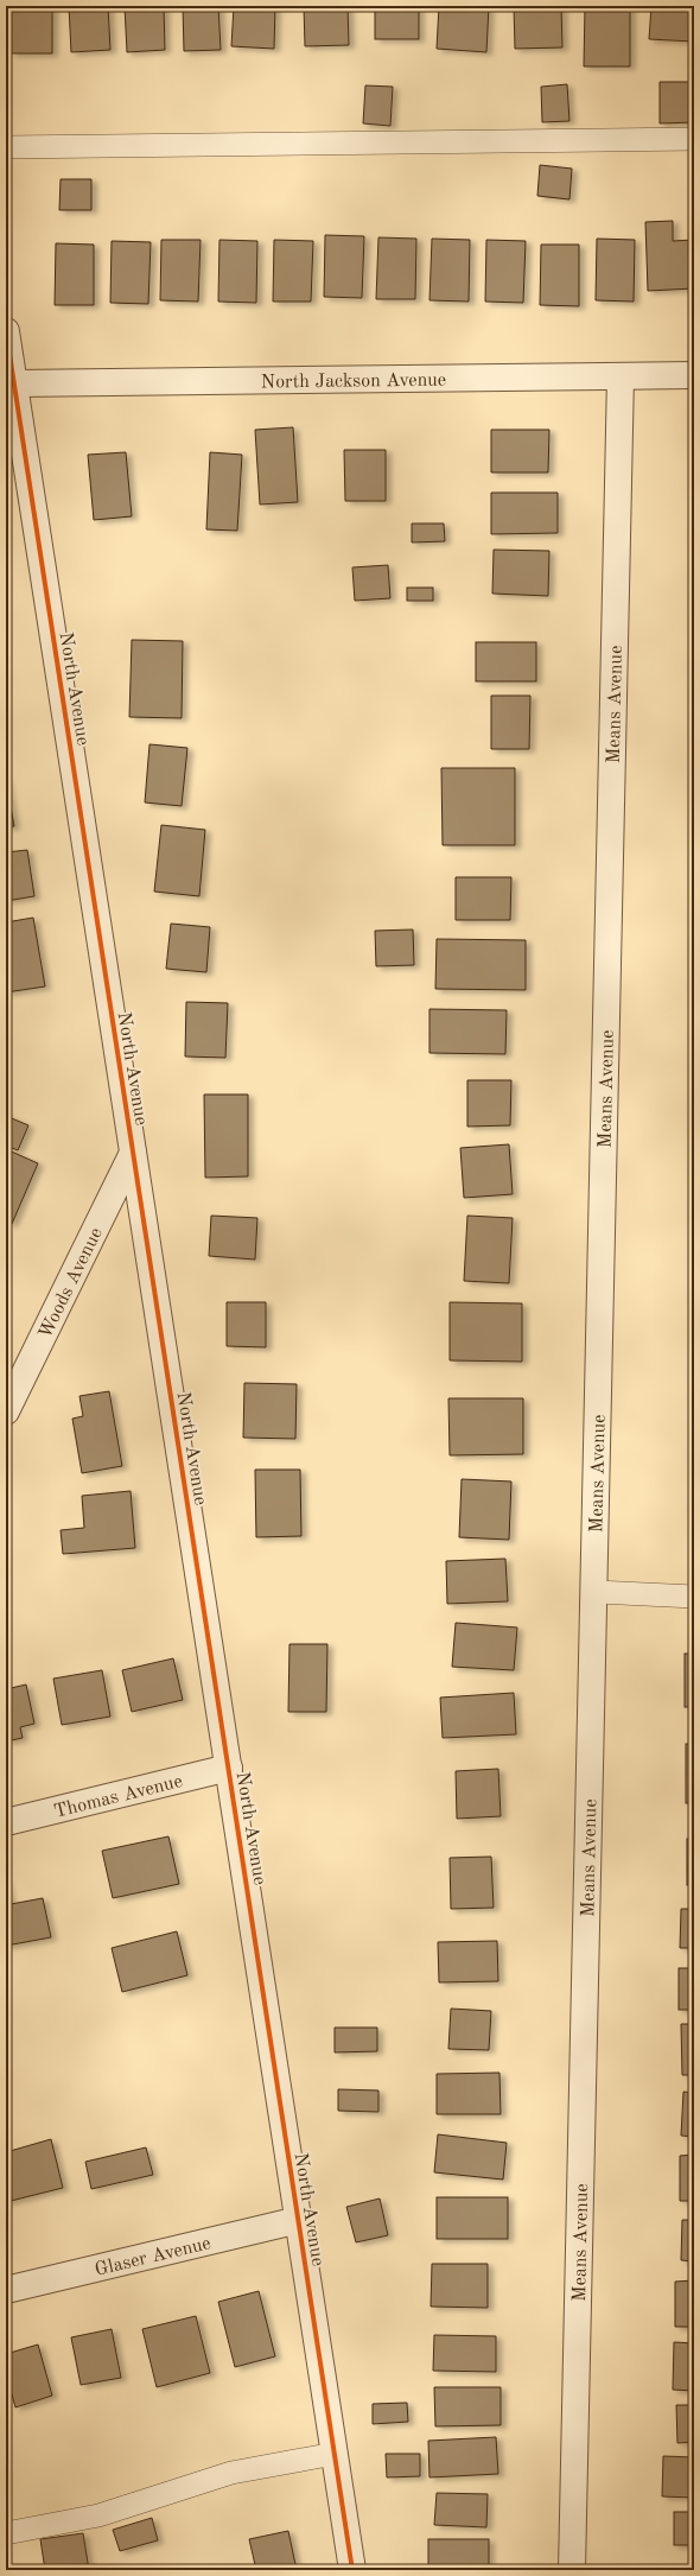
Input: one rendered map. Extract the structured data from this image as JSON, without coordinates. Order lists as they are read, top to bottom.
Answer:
{
  "streets": {
    "street": [
      "North Jackson Avenue",
      "North Avenue",
      "Means Avenue",
      "Woods Avenue",
      "Thomas Avenue",
      "Glaser Avenue"
    ]
  },
  "crossings": [
    ["North Jackson Avenue", "North Avenue"],
    ["North Jackson Avenue", "Means Avenue"],
    ["North Avenue", "Woods Avenue"],
    ["North Avenue", "Thomas Avenue"],
    ["North Avenue", "Glaser Avenue"]
  ]
}
